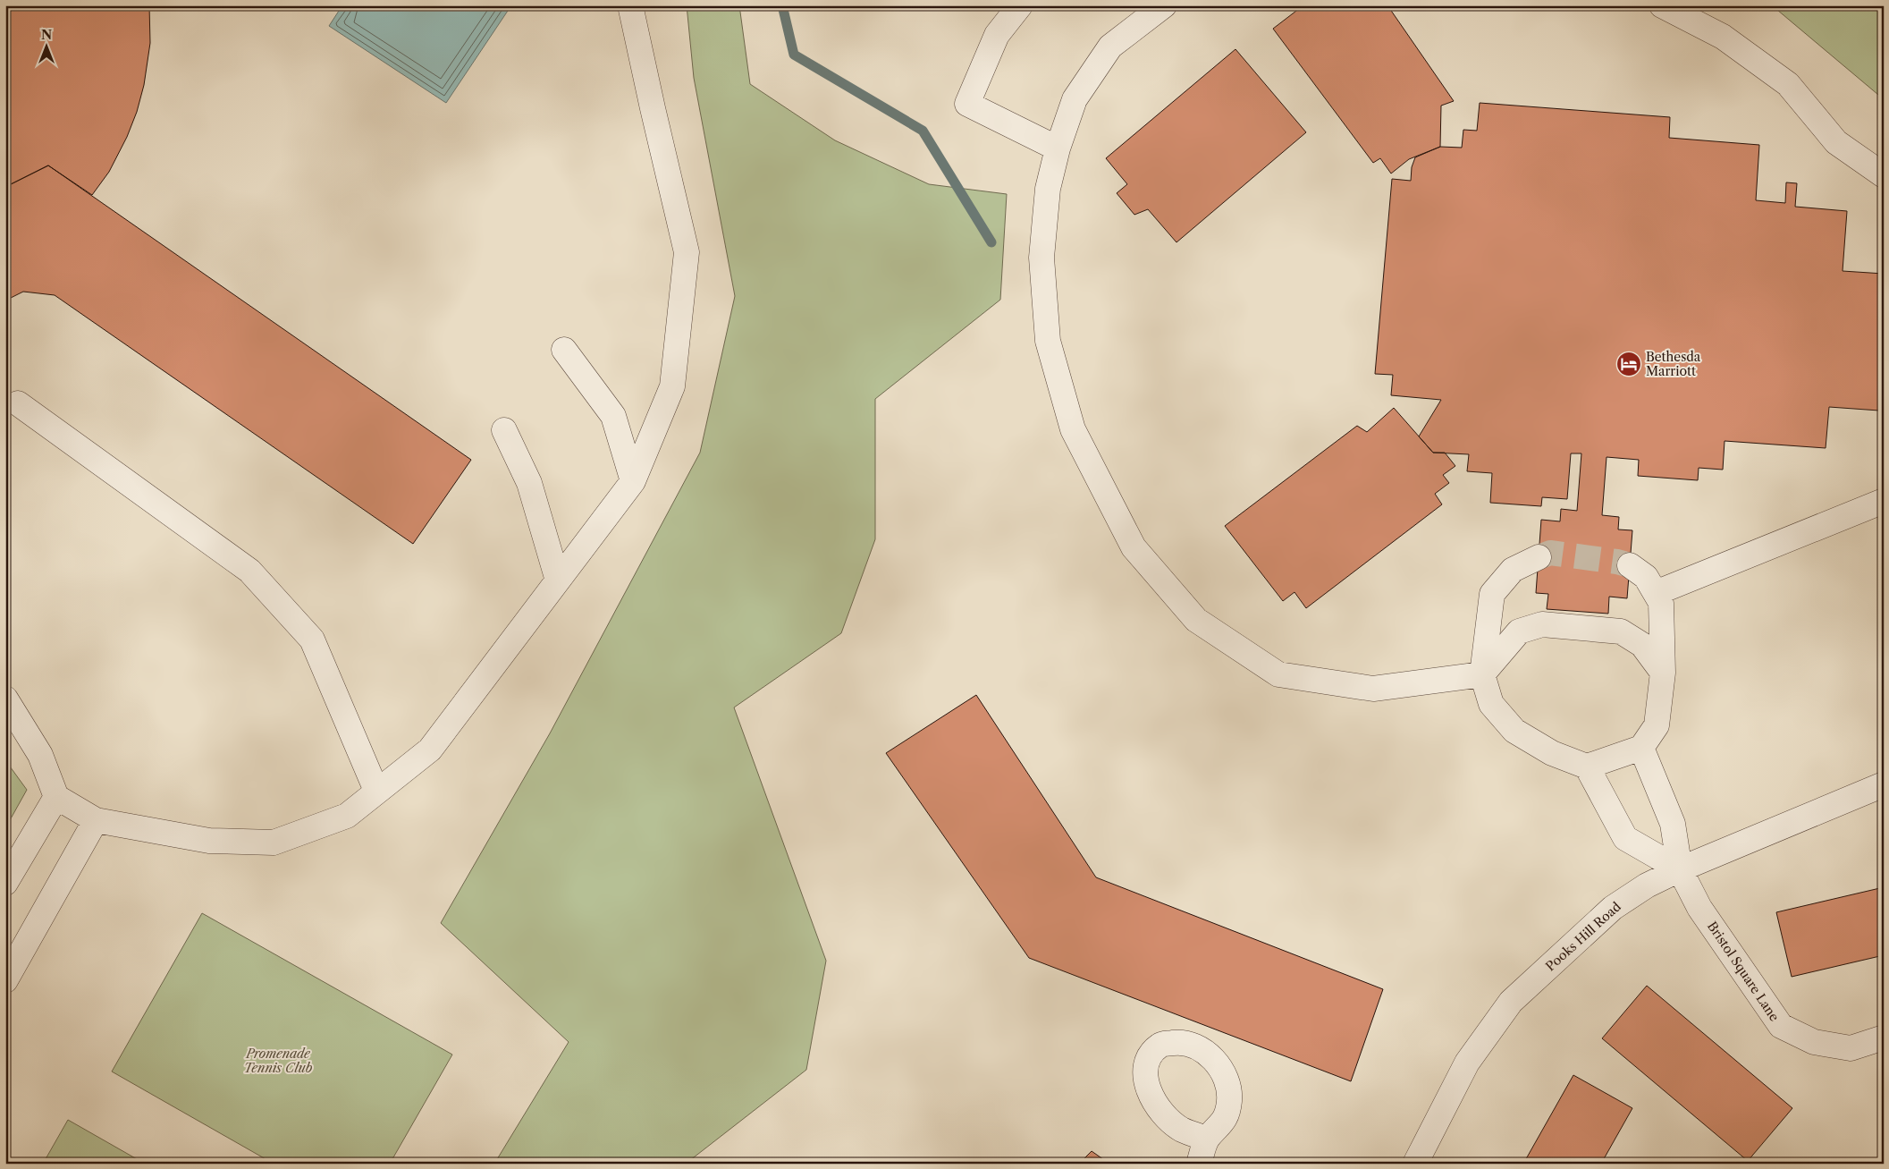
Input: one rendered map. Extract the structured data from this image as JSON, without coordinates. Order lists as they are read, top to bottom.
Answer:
{
  "streets": {
    "street": ["Pooks Hill Road", "Bristol Square Lane"]
  },
  "crossings": [
    ["Pooks Hill Road", "Bristol Square Lane"]
  ],
  "parks": ["Promenade Tennis Club"],
  "places": {
    "hotel": ["Bethesda Marriott"]
  },
  "north": "top"
}
